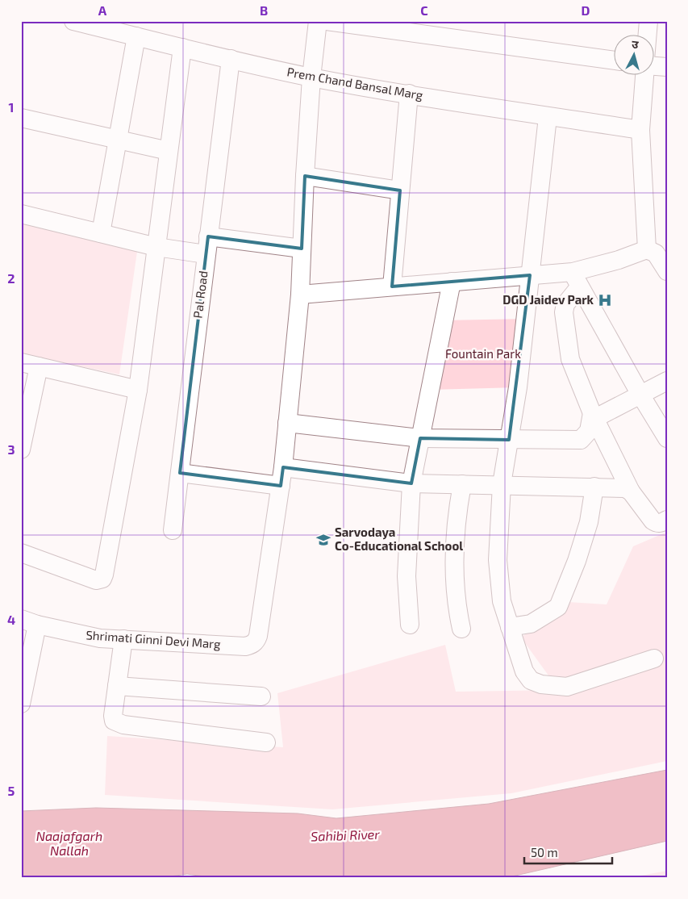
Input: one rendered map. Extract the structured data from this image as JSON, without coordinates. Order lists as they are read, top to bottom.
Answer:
{
  "streets": {
    "street": ["Prem Chand Bansal Marg", "Pal Road", "Shrimati Ginni Devi Marg"]
  },
  "crossings": [
    ["Prem Chand Bansal Marg", "Pal Road"]
  ],
  "water": ["Sahibi River", "Naajafgarh Nallah"],
  "parks": ["Fountain Park"],
  "places": {
    "hospital": ["DGD Jaidev Park"],
    "school or university": ["Sarvodaya Co-Educational School"]
  },
  "scale_bar": "50 m",
  "north": "top",
  "grid": {
    "columns": [
      "A",
      "B",
      "C",
      "D"
    ],
    "rows": [
      "1",
      "2",
      "3",
      "4",
      "5"
    ]
  }
}
